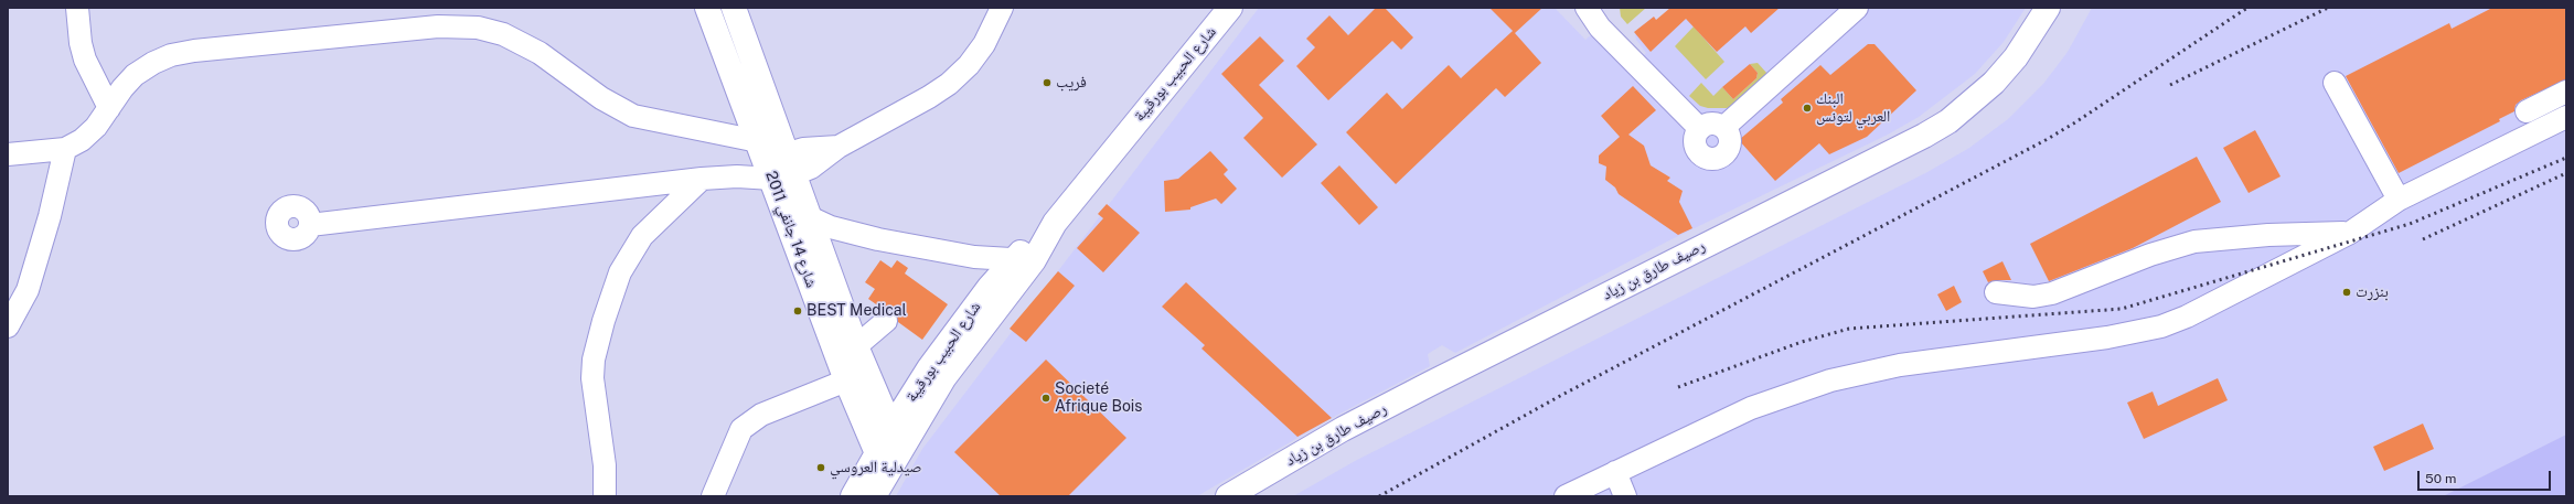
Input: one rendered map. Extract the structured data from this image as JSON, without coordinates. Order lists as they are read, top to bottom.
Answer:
{
  "streets": {
    "main road": ["شارع الحبيب بورقيبة", "شارع 14 جانفي 2011", "رصيف طارق بن زياد"]
  },
  "crossings": [
    ["شارع الحبيب بورقيبة", "شارع 14 جانفي 2011"]
  ],
  "places": [
    "فريب",
    "البنك العربي لتونس",
    "بنزرت",
    "BEST Medical",
    "Societé Afrique Bois",
    "صيدلية العروسي"
  ],
  "scale_bar": "50 m"
}
